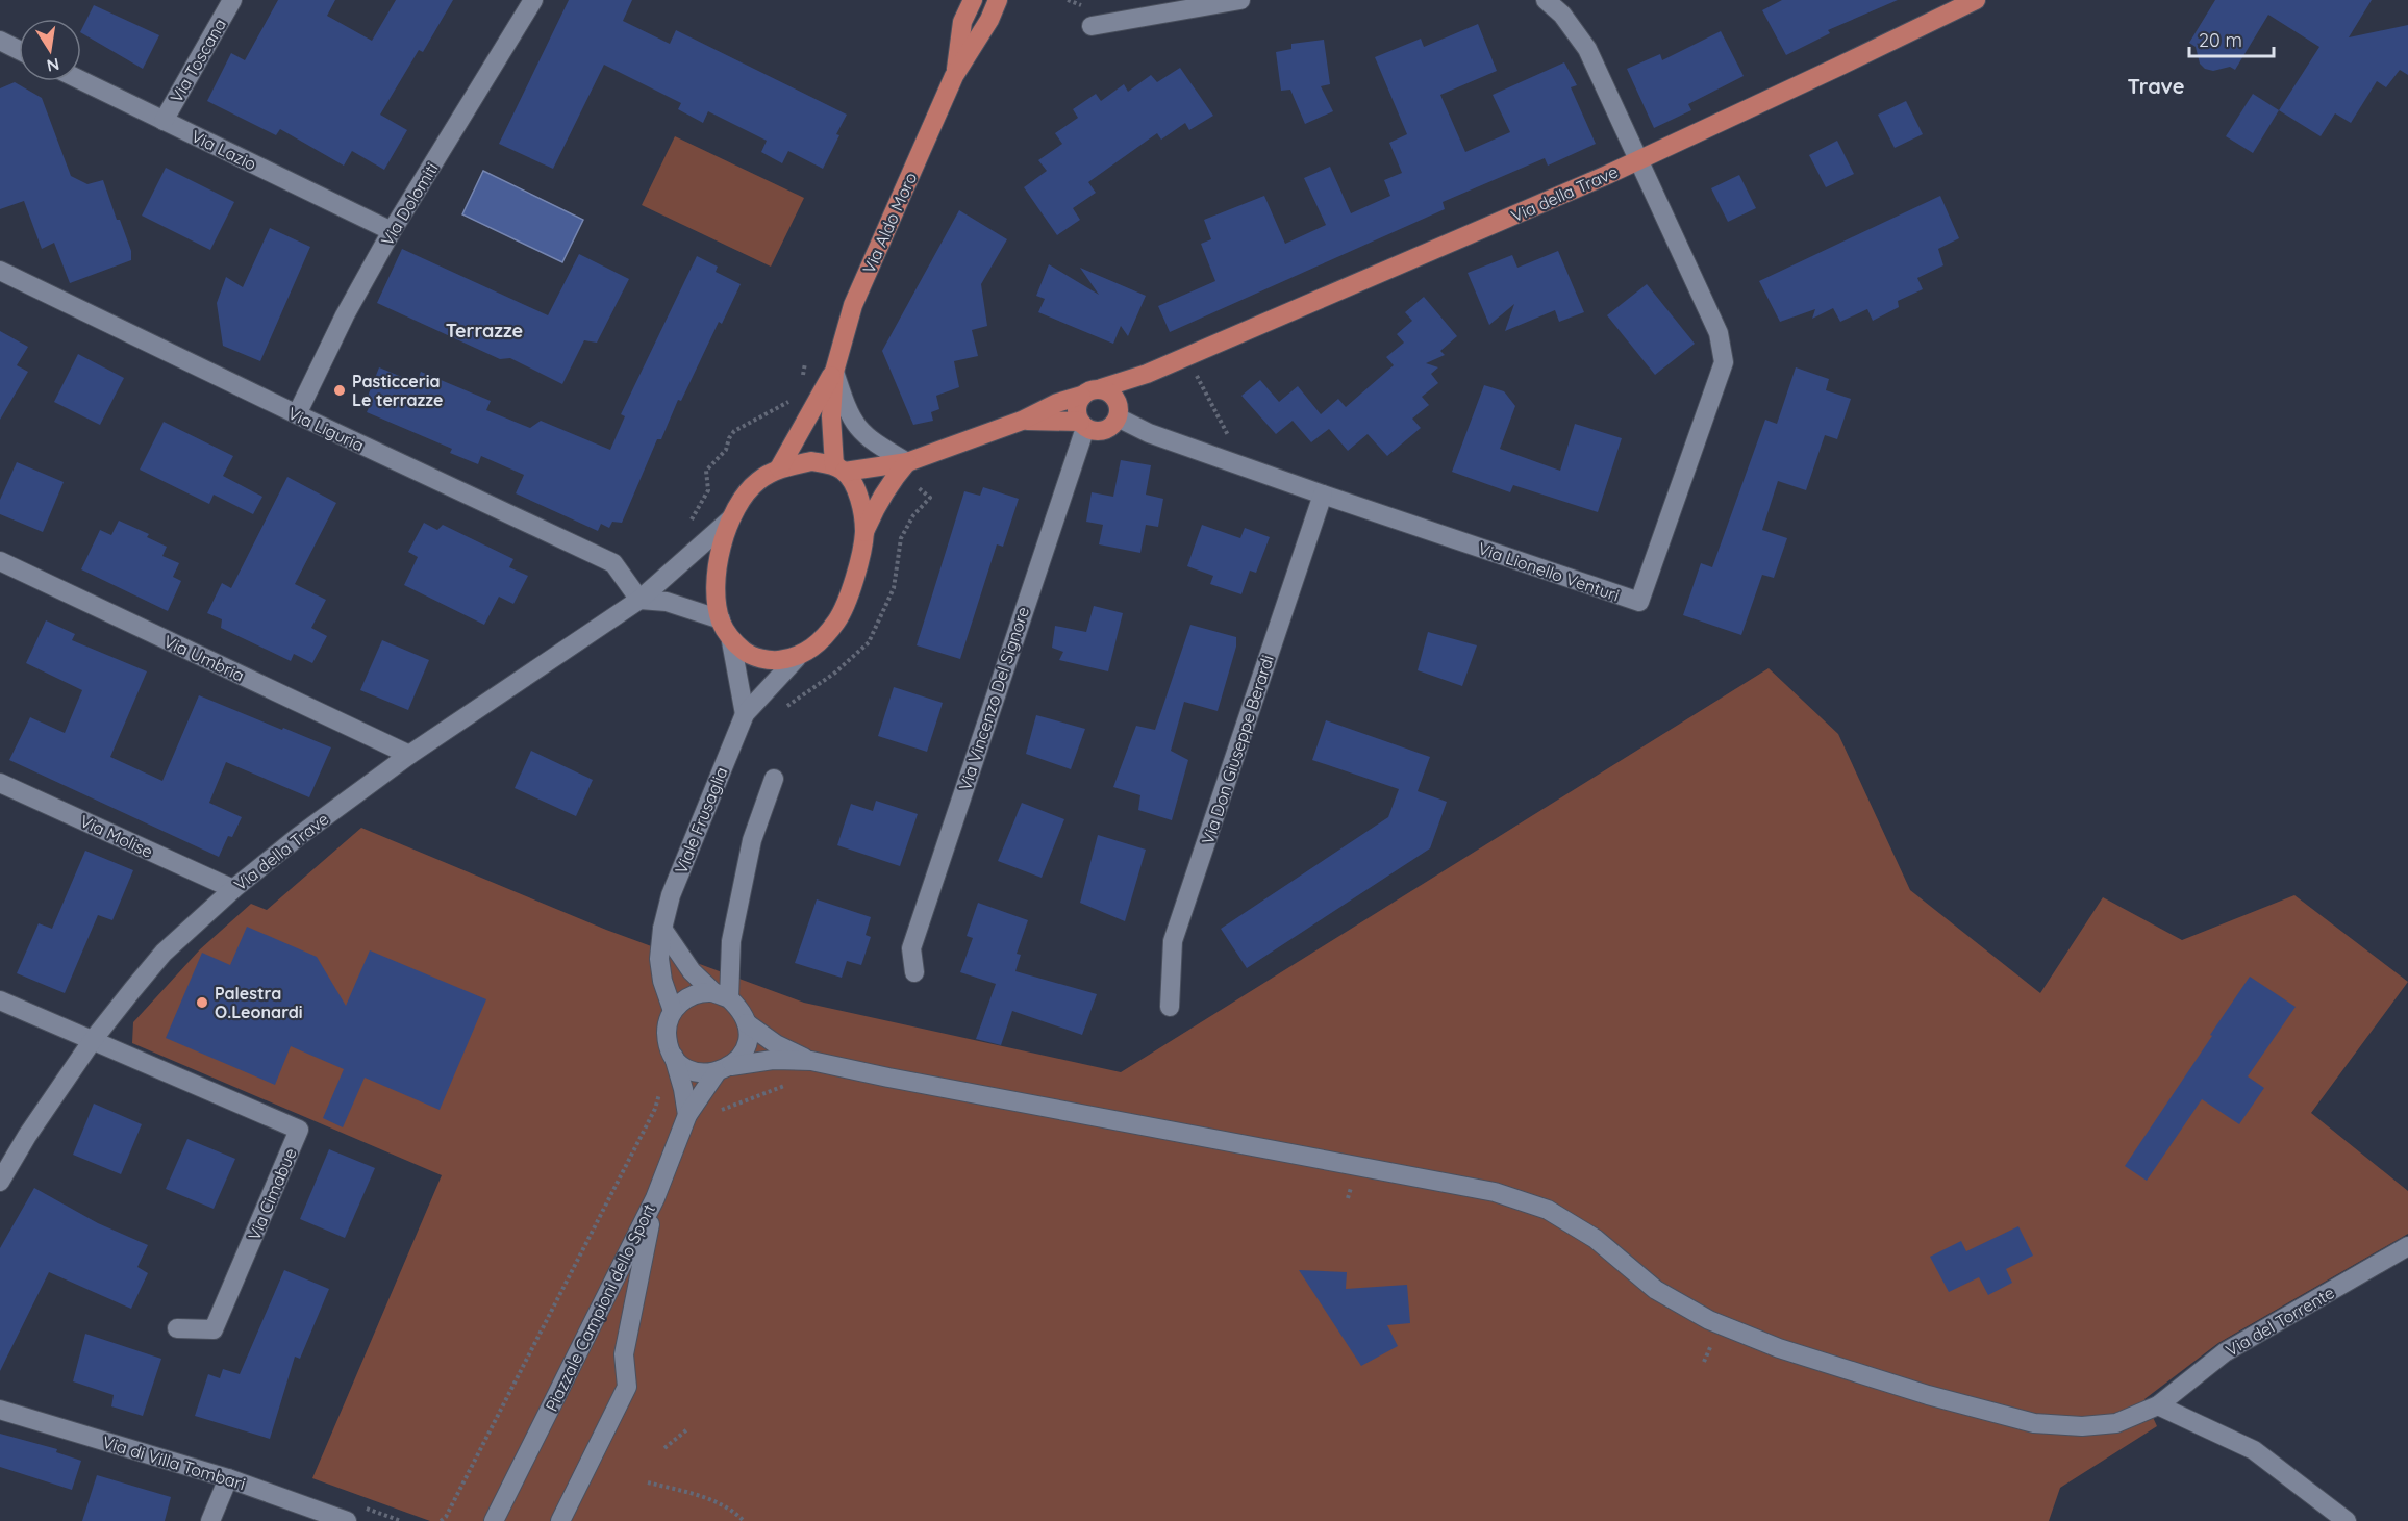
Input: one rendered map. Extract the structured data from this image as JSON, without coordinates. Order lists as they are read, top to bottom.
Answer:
{
  "streets": {
    "main road": ["Via della Trave", "Via Aldo Moro"],
    "street": [
      "Via Toscana",
      "Via Lazio",
      "Via Dolomiti",
      "Via Liguria",
      "Via Lionello Venturi",
      "Via Umbria",
      "Via Vincenzo Del Signore",
      "Via Don Giuseppe Berardi",
      "Viale Frusaglia",
      "Via Molise",
      "Via Cimabue",
      "Piazzale Campioni dello Sport",
      "Via del Torrente",
      "Via di Villa Tombari"
    ]
  },
  "crossings": [
    ["Via Toscana", "Via Lazio"],
    ["Via Lazio", "Via Dolomiti"],
    ["Via della Trave", "Via Aldo Moro"],
    ["Via della Trave", "Via Liguria"],
    ["Via della Trave", "Via Lionello Venturi"],
    ["Via della Trave", "Via Umbria"],
    ["Via della Trave", "Via Vincenzo Del Signore"],
    ["Via della Trave", "Viale Frusaglia"],
    ["Via della Trave", "Via Molise"],
    ["Via della Trave", "Via Cimabue"],
    ["Via Dolomiti", "Via Liguria"],
    ["Via Aldo Moro", "Viale Frusaglia"],
    ["Via Lionello Venturi", "Via Vincenzo Del Signore"],
    ["Via Lionello Venturi", "Via Don Giuseppe Berardi"]
  ],
  "districts": ["Trave", "Terrazze"],
  "places": ["Pasticceria Le terrazze", "Palestra O.Leonardi"],
  "scale_bar": "20 m",
  "north": "bottom"
}
